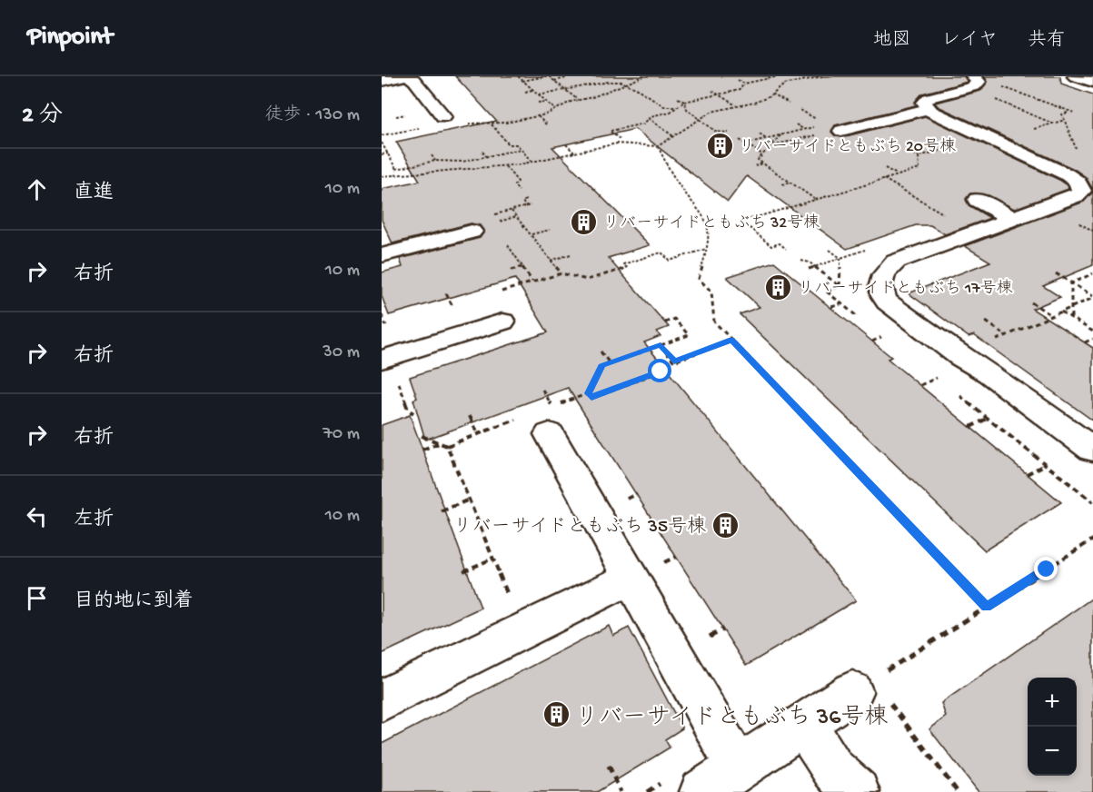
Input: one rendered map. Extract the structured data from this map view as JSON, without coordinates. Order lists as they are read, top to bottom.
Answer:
{
  "places": {
    "building": [
      "リバーサイドともぶち 20号棟",
      "リバーサイドともぶち 32号棟",
      "リバーサイドともぶち 17号棟",
      "リバーサイドともぶち 35号棟",
      "リバーサイドともぶち 36号棟"
    ]
  },
  "page": {
    "header": "Pinpoint",
    "nav": ["地図", "レイヤ", "共有"],
    "heading": ["2 分", "徒歩 · 130 m"],
    "list": [
      ["直進", "10 m"],
      ["右折", "10 m"],
      ["右折", "30 m"],
      ["右折", "70 m"],
      ["左折", "10 m"],
      "目的地に到着"
    ],
    "map_buttons": ["+", "−"]
  }
}
